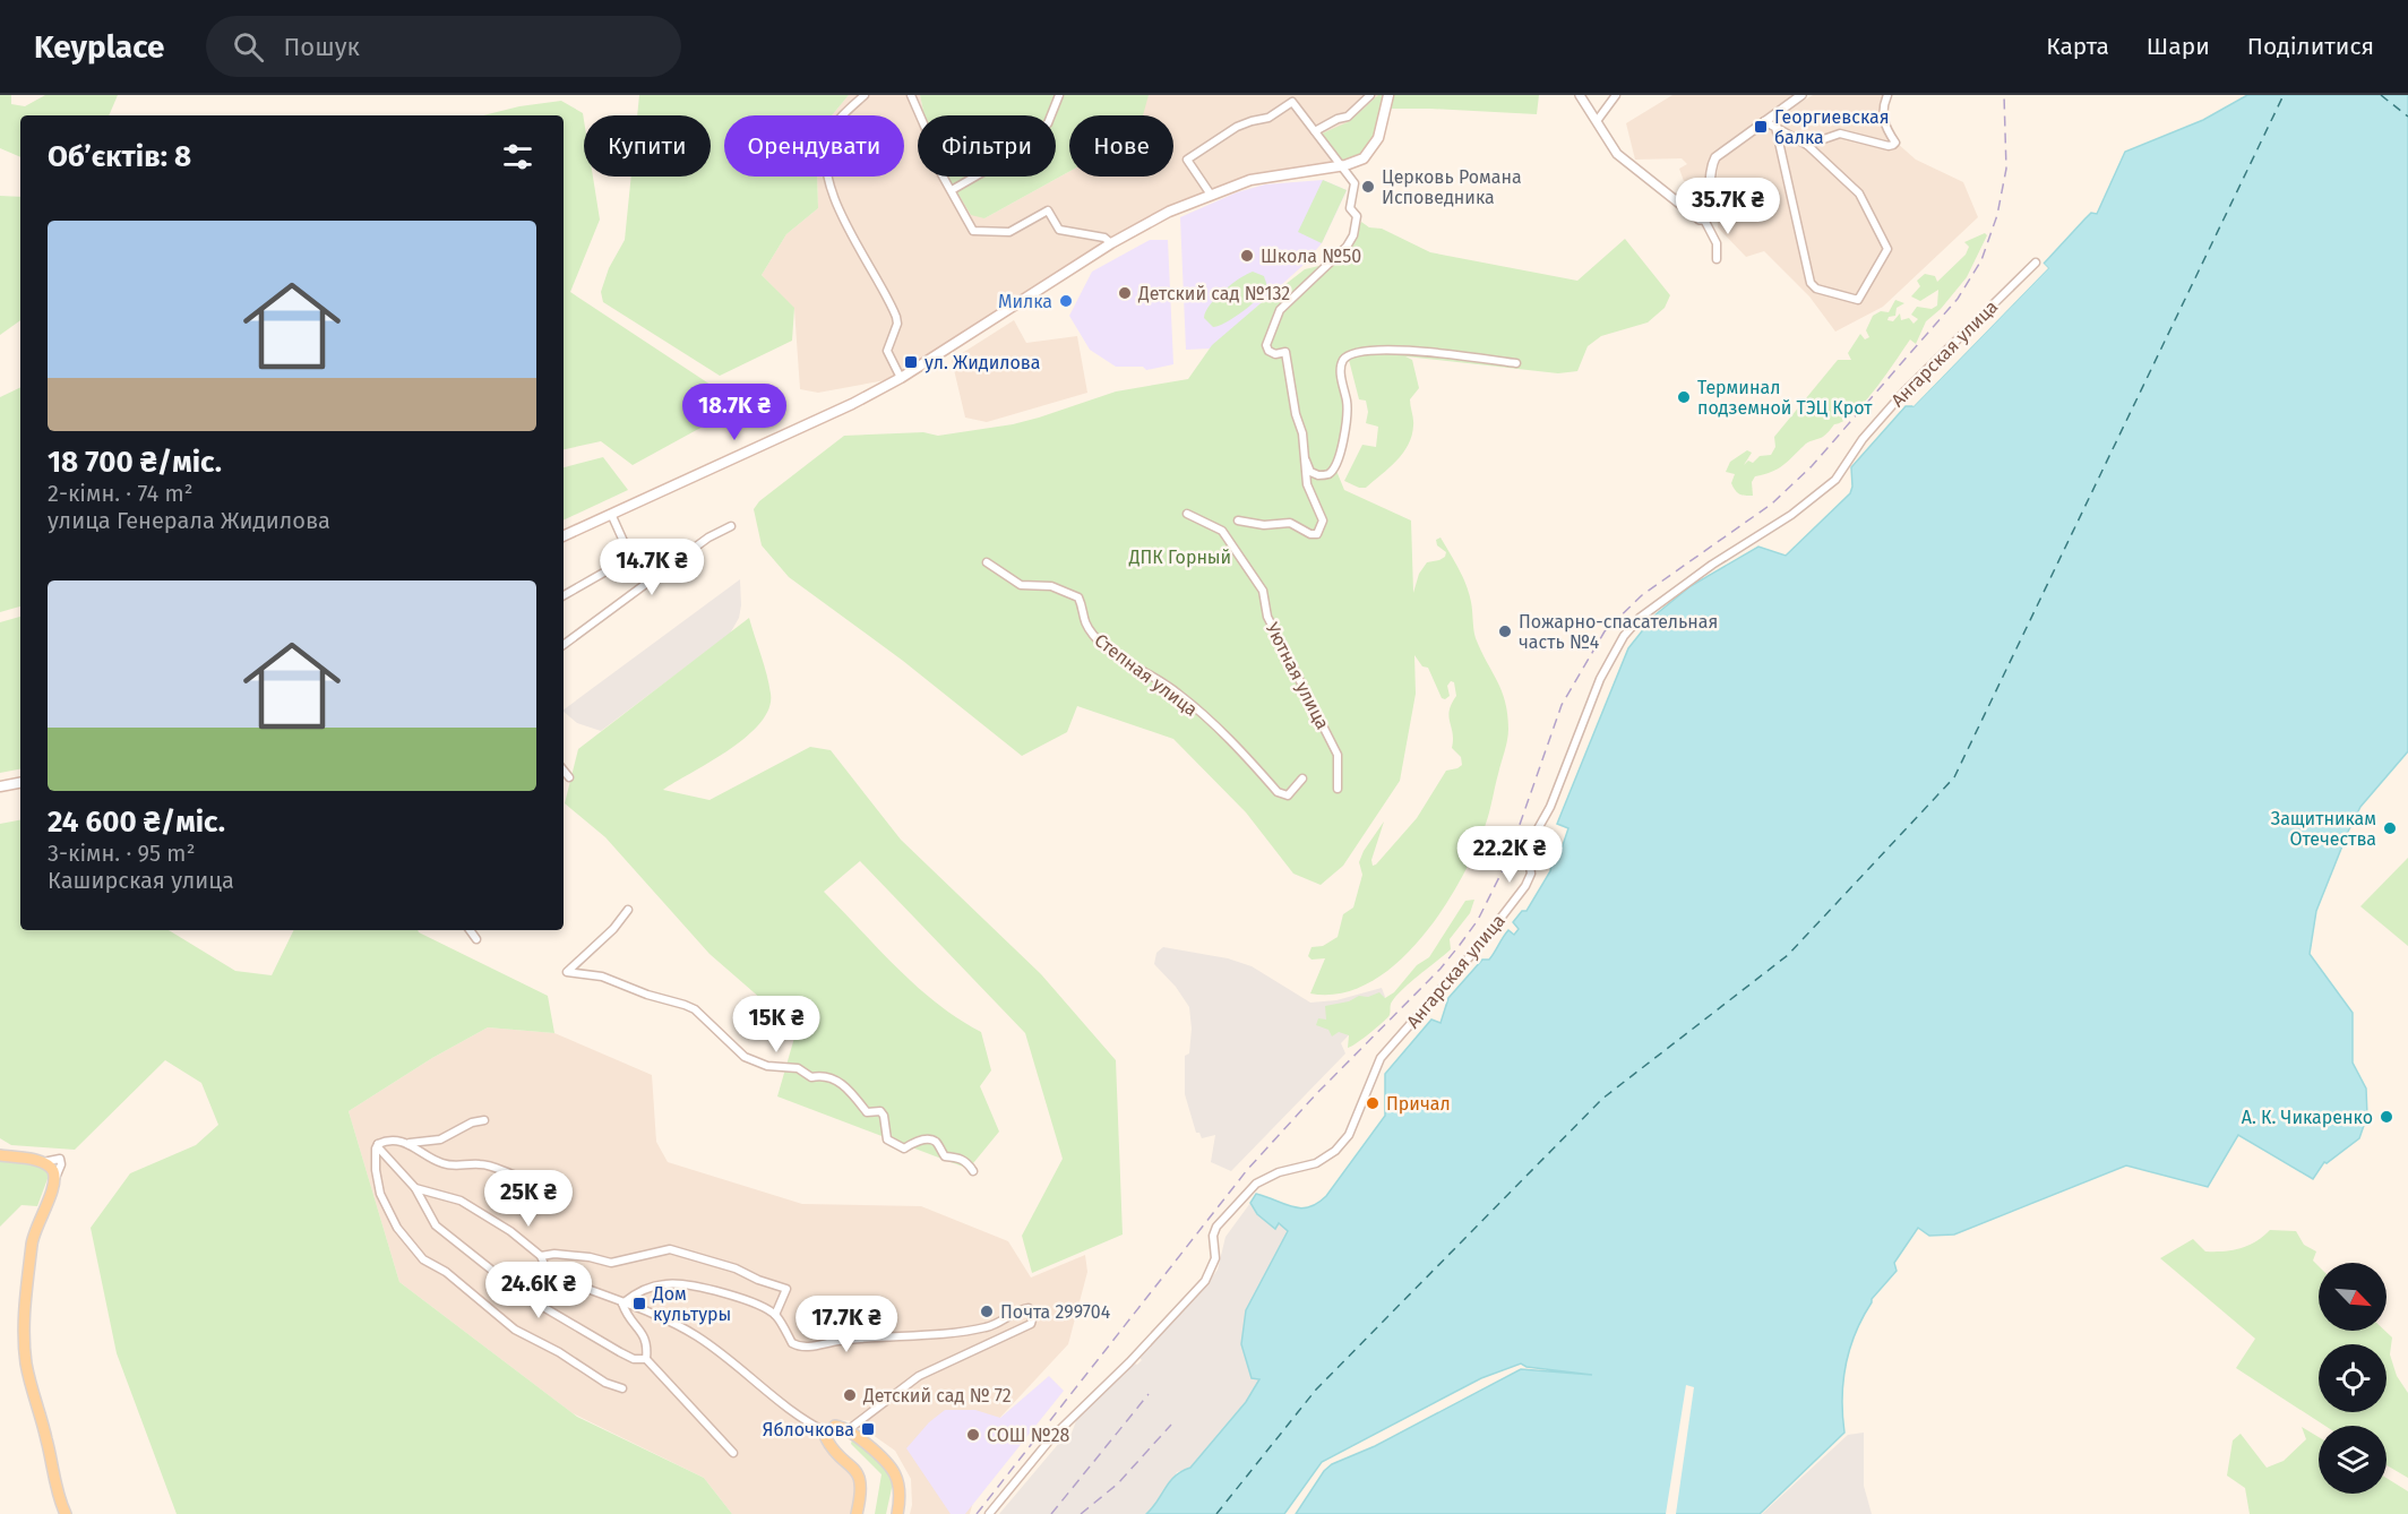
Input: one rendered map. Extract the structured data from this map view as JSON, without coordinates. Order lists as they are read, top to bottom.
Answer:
{
  "streets": {
    "street": ["Ангарская улица", "Степная улица", "Уютная улица"]
  },
  "parks": ["ДПК Горный"],
  "places": {
    "transit": [
      "Георгиевская балка",
      "ул. Жидилова",
      "Дом культуры",
      "Яблочкова"
    ],
    "other": [
      "Церковь Романа Исповедника",
      "Школа №50",
      "Детский сад №132",
      "Милка",
      "Терминал подземной ТЭЦ Крот",
      "Пожарно-спасательная часть №4",
      "Защитникам Отечества",
      "Причал",
      "А. К. Чикаренко",
      "Почта 299704",
      "Детский сад № 72",
      "СОШ №28"
    ]
  },
  "north": "bottom right",
  "page": {
    "header": "Keyplace",
    "search": "Пошук",
    "nav": ["Карта", "Шари", "Поділитися"],
    "chip": [
      "Купити",
      "Орендувати",
      "Фільтри",
      "Нове"
    ],
    "heading": "Об’єктів: 8",
    "price": [
      "35.7K ₴",
      "18.7K ₴",
      "14.7K ₴",
      "22.2K ₴",
      "15K ₴",
      "25K ₴",
      "24.6K ₴",
      "17.7K ₴"
    ],
    "list": [
      {
        "name": "18 700 ₴/міс.",
        "note": "2-кімн. · 74 m² · улица Генерала Жидилова"
      },
      {
        "name": "24 600 ₴/міс.",
        "note": "3-кімн. · 95 m² · Каширская улица"
      }
    ]
  }
}
